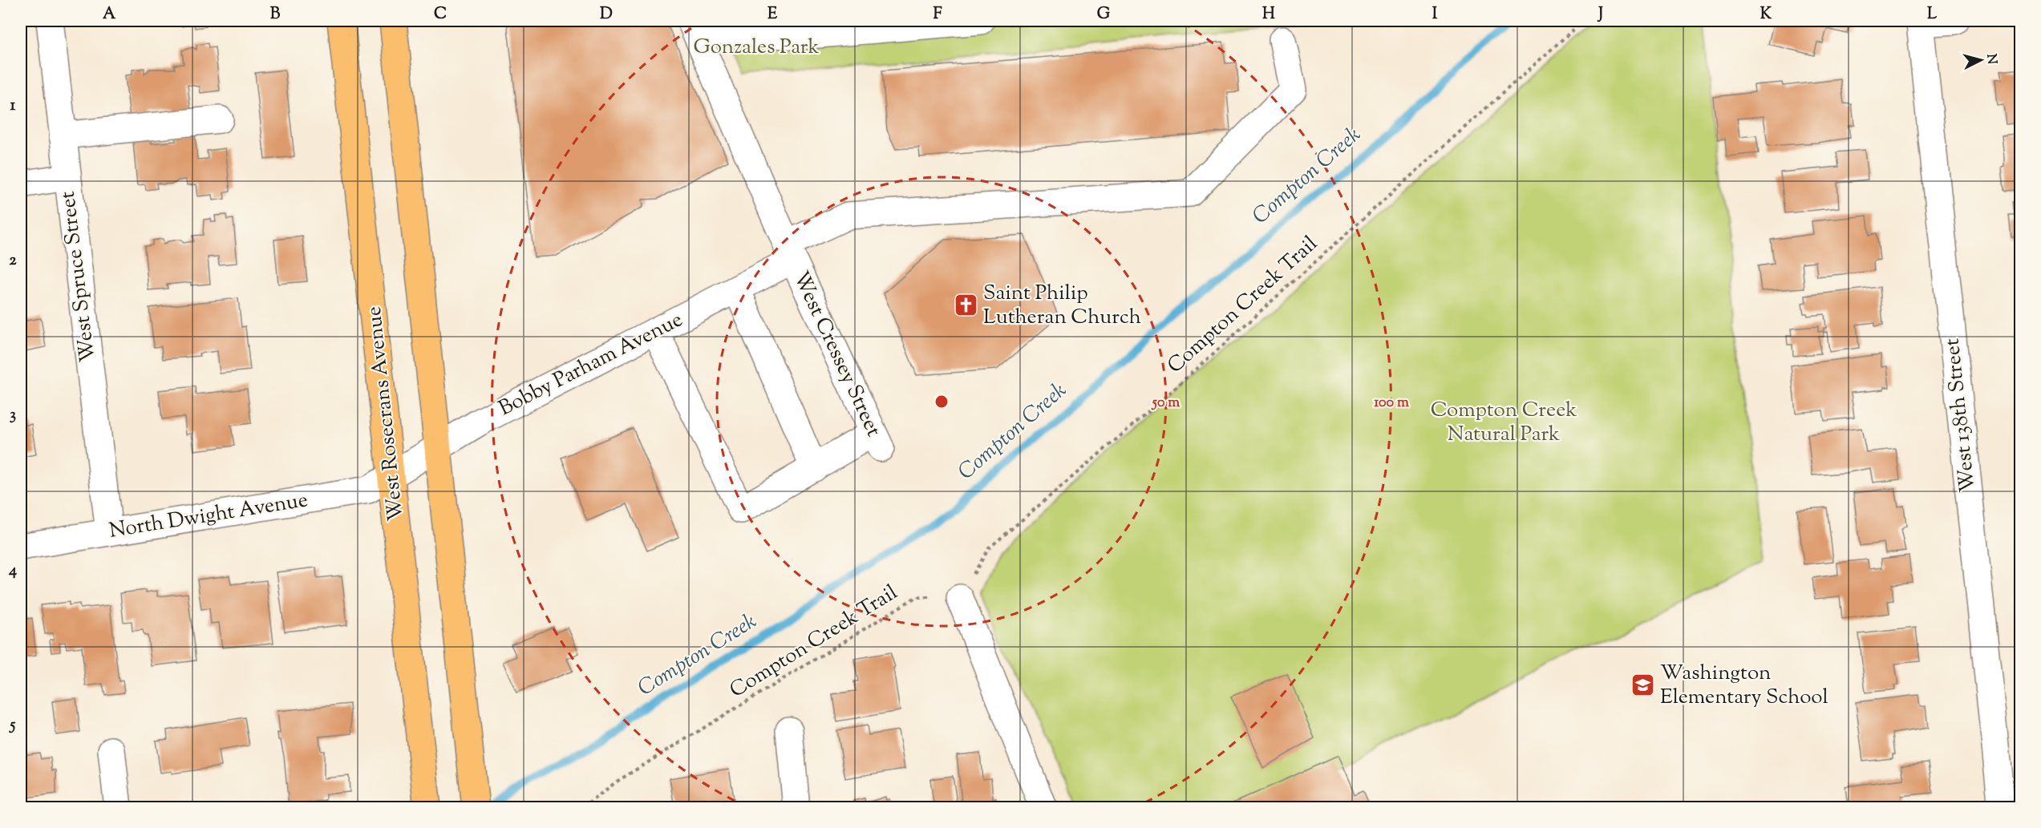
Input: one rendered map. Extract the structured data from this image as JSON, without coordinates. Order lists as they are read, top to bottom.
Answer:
{
  "streets": {
    "main road": ["West Rosecrans Avenue"],
    "street": [
      "West Spruce Street",
      "West Cressey Street",
      "Bobby Parham Avenue",
      "West 138th Street",
      "North Dwight Avenue"
    ],
    "path": ["Compton Creek Trail"]
  },
  "crossings": [
    ["West Spruce Street", "North Dwight Avenue"],
    ["West Cressey Street", "Bobby Parham Avenue"],
    ["Bobby Parham Avenue", "West Rosecrans Avenue"],
    ["Bobby Parham Avenue", "North Dwight Avenue"],
    ["West Rosecrans Avenue", "North Dwight Avenue"]
  ],
  "water": ["Compton Creek"],
  "parks": ["Gonzales Park", "Compton Creek Natural Park"],
  "places": {
    "church": ["Saint Philip Lutheran Church"],
    "school or university": ["Washington Elementary School"]
  },
  "north": "right",
  "grid": {
    "columns": [
      "A",
      "B",
      "C",
      "D",
      "E",
      "F",
      "G",
      "H",
      "I",
      "J",
      "K",
      "L"
    ],
    "rows": [
      "1",
      "2",
      "3",
      "4",
      "5"
    ]
  },
  "rings": ["50 m", "100 m"]
}
